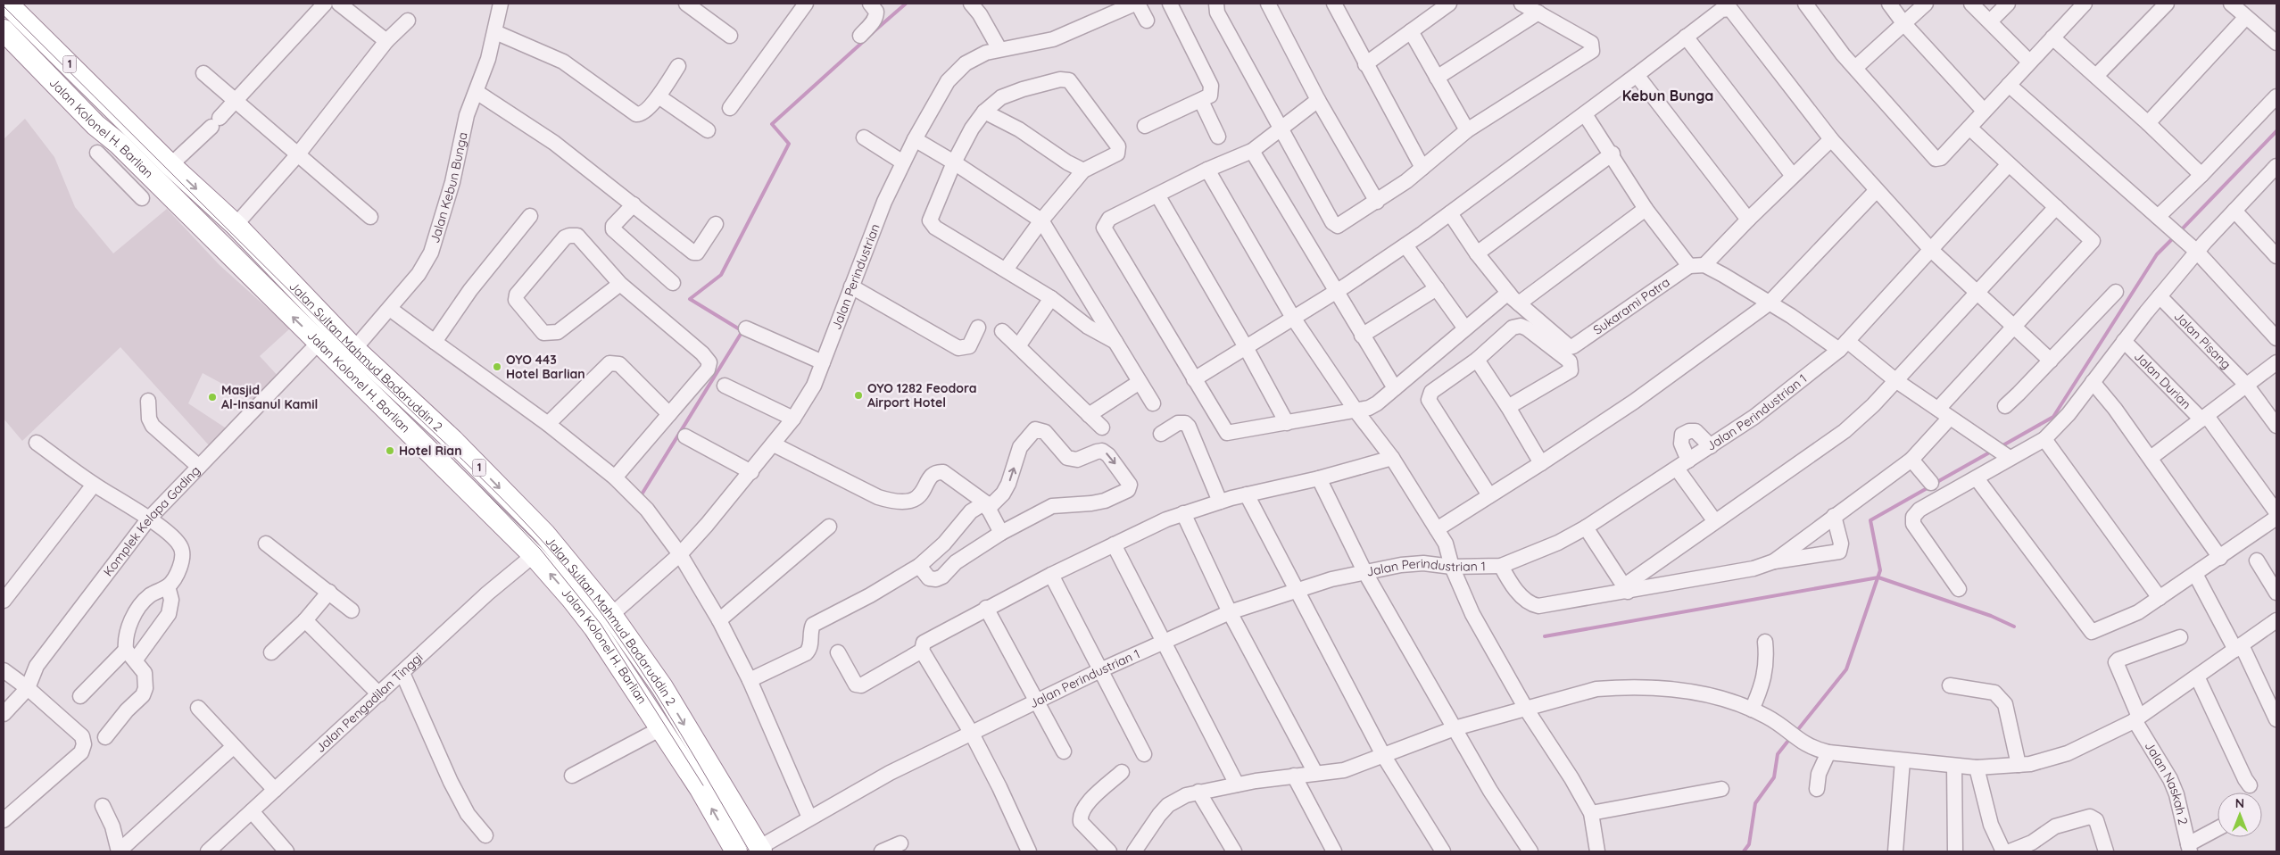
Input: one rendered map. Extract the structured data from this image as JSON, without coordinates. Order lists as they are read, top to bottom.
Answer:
{
  "streets": {
    "highway": ["1", "Jalan Kolonel H. Barlian", "Jalan Sultan Mahmud Badaruddin 2"],
    "street": [
      "Jalan Kebun Bunga",
      "Jalan Perindustrian",
      "Sukarami Patra",
      "Jalan Pisang",
      "Jalan Durian",
      "Jalan Perindustrian 1",
      "Komplek Kelapa Gading",
      "Jalan Pengadilan Tinggi",
      "Jalan Naskah 2"
    ]
  },
  "crossings": [
    ["Jalan Kolonel H. Barlian", "Jalan Sultan Mahmud Badaruddin 2"],
    ["Jalan Kolonel H. Barlian", "Komplek Kelapa Gading"],
    ["Jalan Kolonel H. Barlian", "Jalan Pengadilan Tinggi"],
    ["Jalan Kebun Bunga", "Jalan Sultan Mahmud Badaruddin 2"],
    ["Jalan Perindustrian", "Jalan Sultan Mahmud Badaruddin 2"],
    ["Jalan Sultan Mahmud Badaruddin 2", "Jalan Perindustrian 1"]
  ],
  "one_way": ["Jalan Kolonel H. Barlian", "Jalan Sultan Mahmud Badaruddin 2"],
  "districts": ["Kebun Bunga"],
  "places": [
    "OYO 443 Hotel Barlian",
    "OYO 1282 Feodora Airport Hotel",
    "Masjid Al-Insanul Kamil",
    "Hotel Rian"
  ],
  "north": "top"
}
